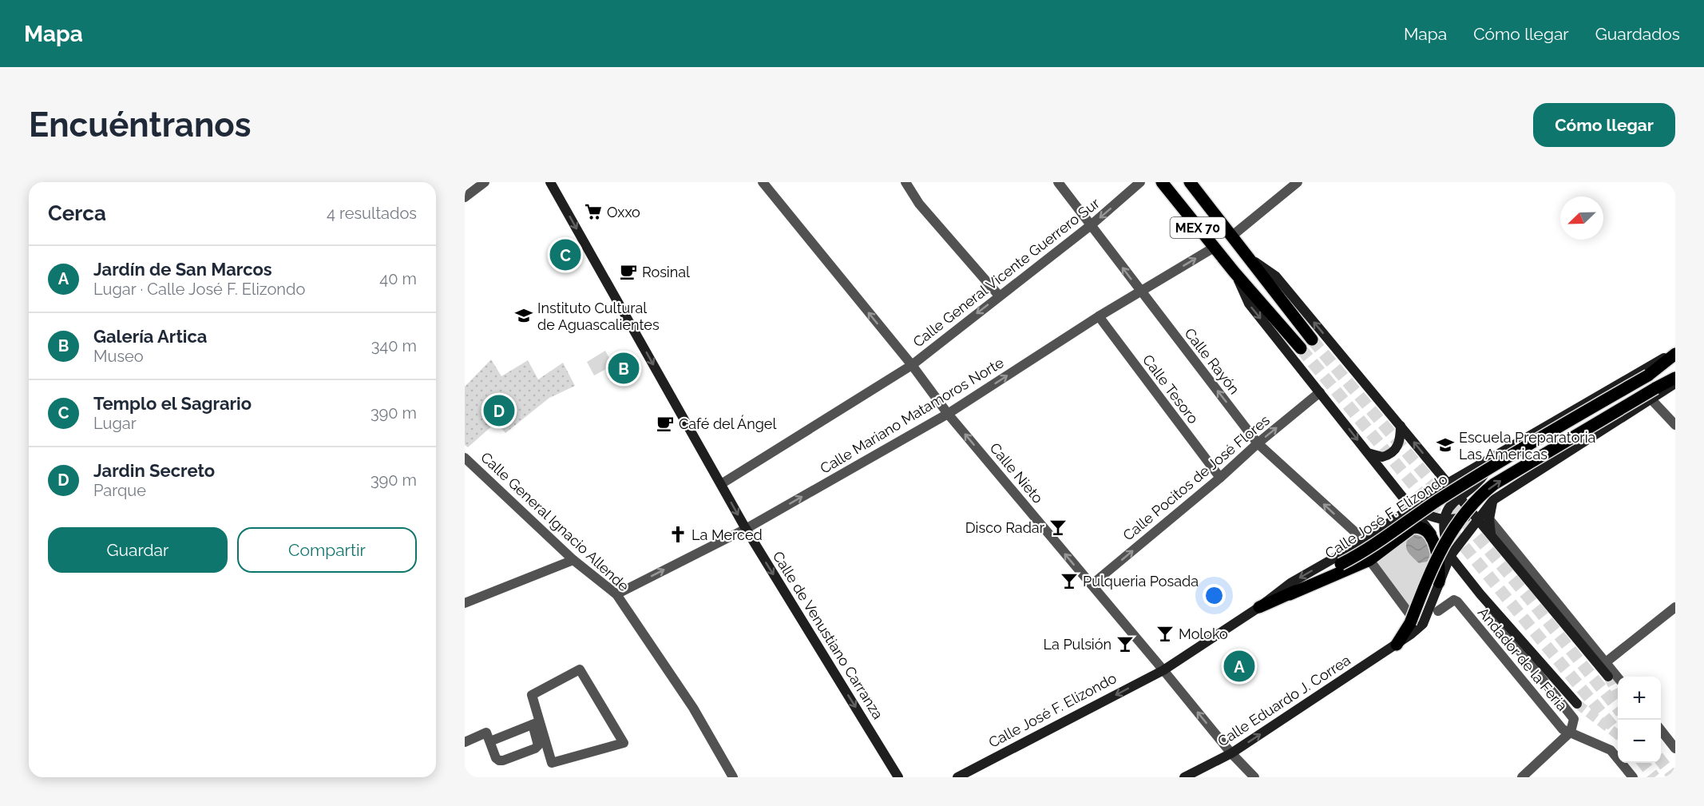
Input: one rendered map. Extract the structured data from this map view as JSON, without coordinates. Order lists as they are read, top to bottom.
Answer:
{
  "streets": {
    "main road": ["MEX 70", "Calle José F. Elizondo"],
    "street": [
      "Calle General Vicente Guerrero Sur",
      "Calle Rayón",
      "Calle Tesoro",
      "Calle Mariano Matamoros Norte",
      "Calle Nieto",
      "Calle Pocitos de José Flores",
      "Calle General Ignacio Allende",
      "Calle de Venustiano Carranza",
      "Andador de la Feria",
      "Calle Eduardo J. Correa"
    ]
  },
  "crossings": [
    ["MEX 70", "Calle Mariano Matamoros Norte"],
    ["MEX 70", "Calle Pocitos de José Flores"],
    ["MEX 70", "Calle Eduardo J. Correa"],
    ["Calle General Vicente Guerrero Sur", "Calle Rayón"],
    ["Calle General Vicente Guerrero Sur", "Calle Nieto"],
    ["Calle General Vicente Guerrero Sur", "Calle de Venustiano Carranza"],
    ["Calle Rayón", "Calle Mariano Matamoros Norte"],
    ["Calle Rayón", "Calle Pocitos de José Flores"],
    ["Calle Tesoro", "Calle Mariano Matamoros Norte"],
    ["Calle Tesoro", "Calle Pocitos de José Flores"],
    ["Calle Mariano Matamoros Norte", "Calle Nieto"],
    ["Calle Mariano Matamoros Norte", "Calle General Ignacio Allende"],
    ["Calle Mariano Matamoros Norte", "Calle de Venustiano Carranza"],
    ["Calle Nieto", "Calle Pocitos de José Flores"],
    ["Calle Nieto", "Calle José F. Elizondo"],
    ["Calle Nieto", "Calle Eduardo J. Correa"]
  ],
  "one_way": [
    "Calle Mariano Matamoros Norte",
    "Calle Nieto",
    "Calle Pocitos de José Flores",
    "Calle de Venustiano Carranza",
    "Calle Eduardo J. Correa"
  ],
  "places": {
    "supermarket": ["Oxxo"],
    "cafe": ["Rosinal", "Café del Ángel"],
    "school or university": ["Instituto Cultural de Aguascalientes", "Escuela Preparatoria Las Americas"],
    "bar": [
      "Disco Radar",
      "Pulqueria Posada",
      "Moloko",
      "La Pulsión"
    ],
    "church": ["La Merced"]
  },
  "north": "bottom left",
  "page": {
    "header": "Mapa",
    "nav": ["Mapa", "Cómo llegar", "Guardados"],
    "buttons": [
      "Cómo llegar",
      ["Guardar", "Compartir"]
    ],
    "title": "Encuéntranos",
    "heading": ["Cerca", "4 resultados"],
    "pins": [
      "C",
      "B",
      "D",
      "A"
    ],
    "list": [
      {
        "mark": "A",
        "name": "Jardín de San Marcos",
        "note": "Lugar · Calle José F. Elizondo",
        "value": "40 m"
      },
      {
        "mark": "B",
        "name": "Galería Artica",
        "note": "Museo",
        "value": "340 m"
      },
      {
        "mark": "C",
        "name": "Templo el Sagrario",
        "note": "Lugar",
        "value": "390 m"
      },
      {
        "mark": "D",
        "name": "Jardin Secreto",
        "note": "Parque",
        "value": "390 m"
      }
    ],
    "map_buttons": ["+", "−"]
  }
}
